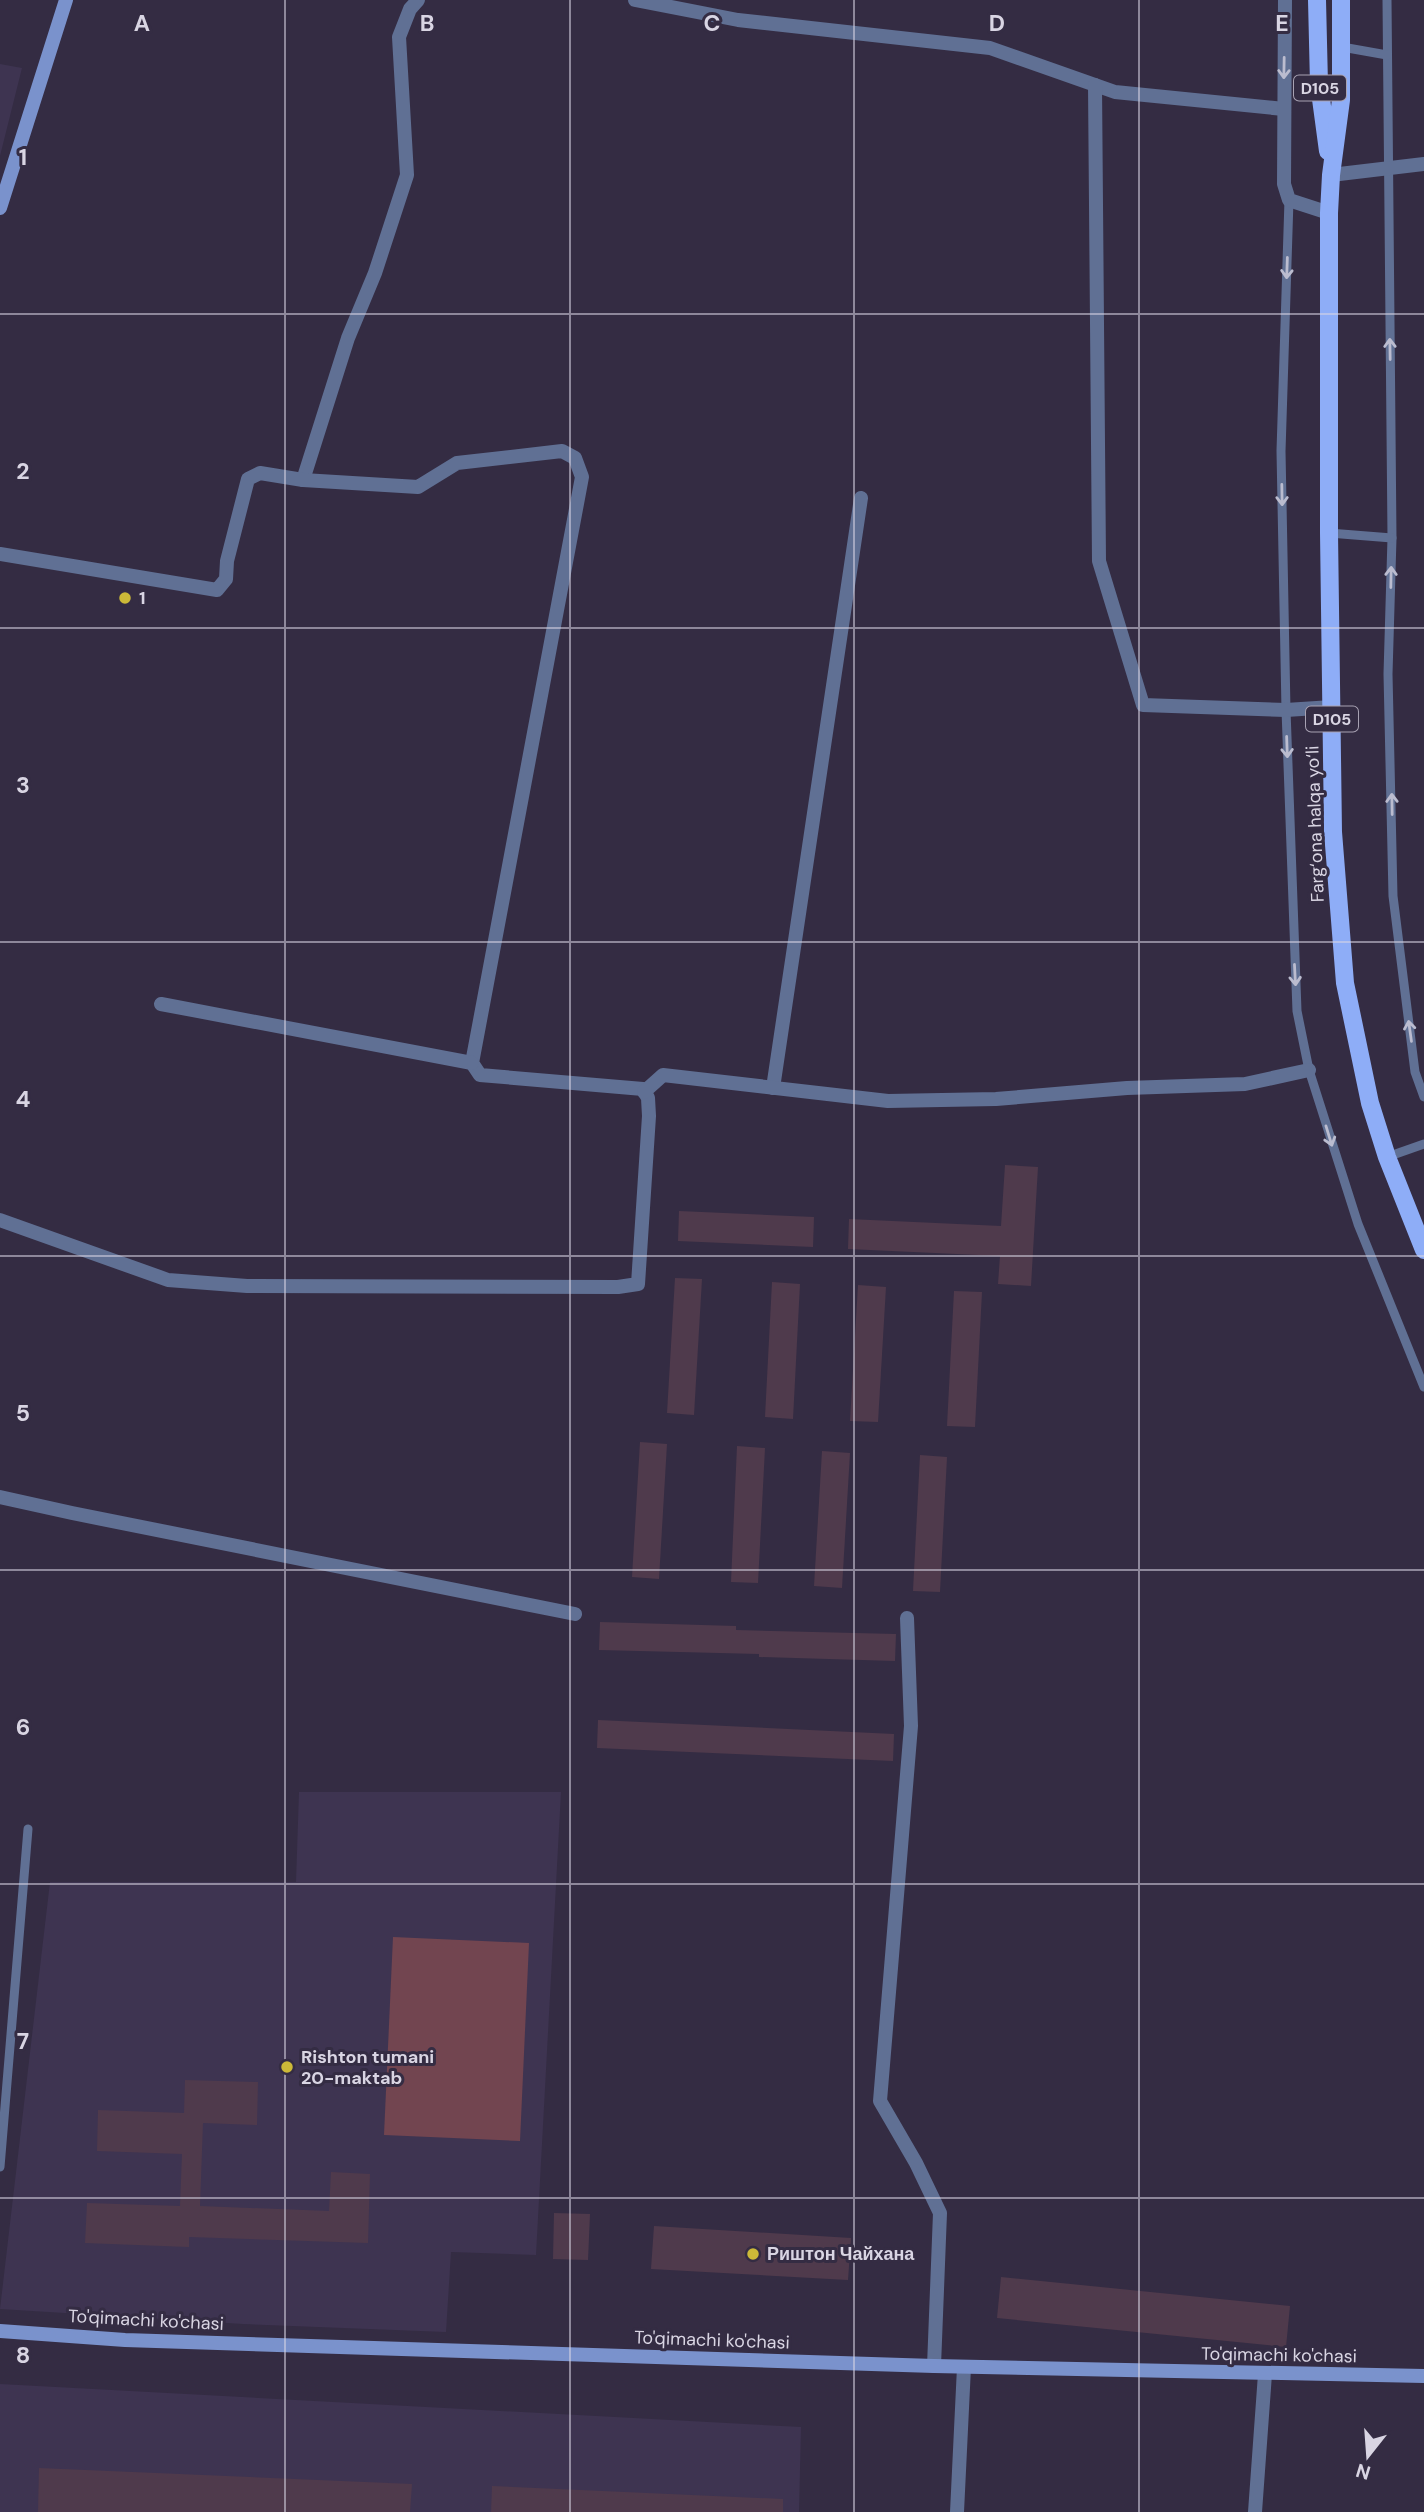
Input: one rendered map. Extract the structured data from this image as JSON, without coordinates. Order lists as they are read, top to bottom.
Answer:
{
  "streets": {
    "main road": ["D105", "Farg‘ona halqa yo‘li"],
    "street": ["To'qimachi ko'chasi"]
  },
  "places": ["1", "Rishton tumani 20-maktab", "Риштон Чайхана"],
  "north": "bottom",
  "grid": {
    "columns": [
      "A",
      "B",
      "C",
      "D",
      "E"
    ],
    "rows": [
      "1",
      "2",
      "3",
      "4",
      "5",
      "6",
      "7",
      "8"
    ]
  }
}
